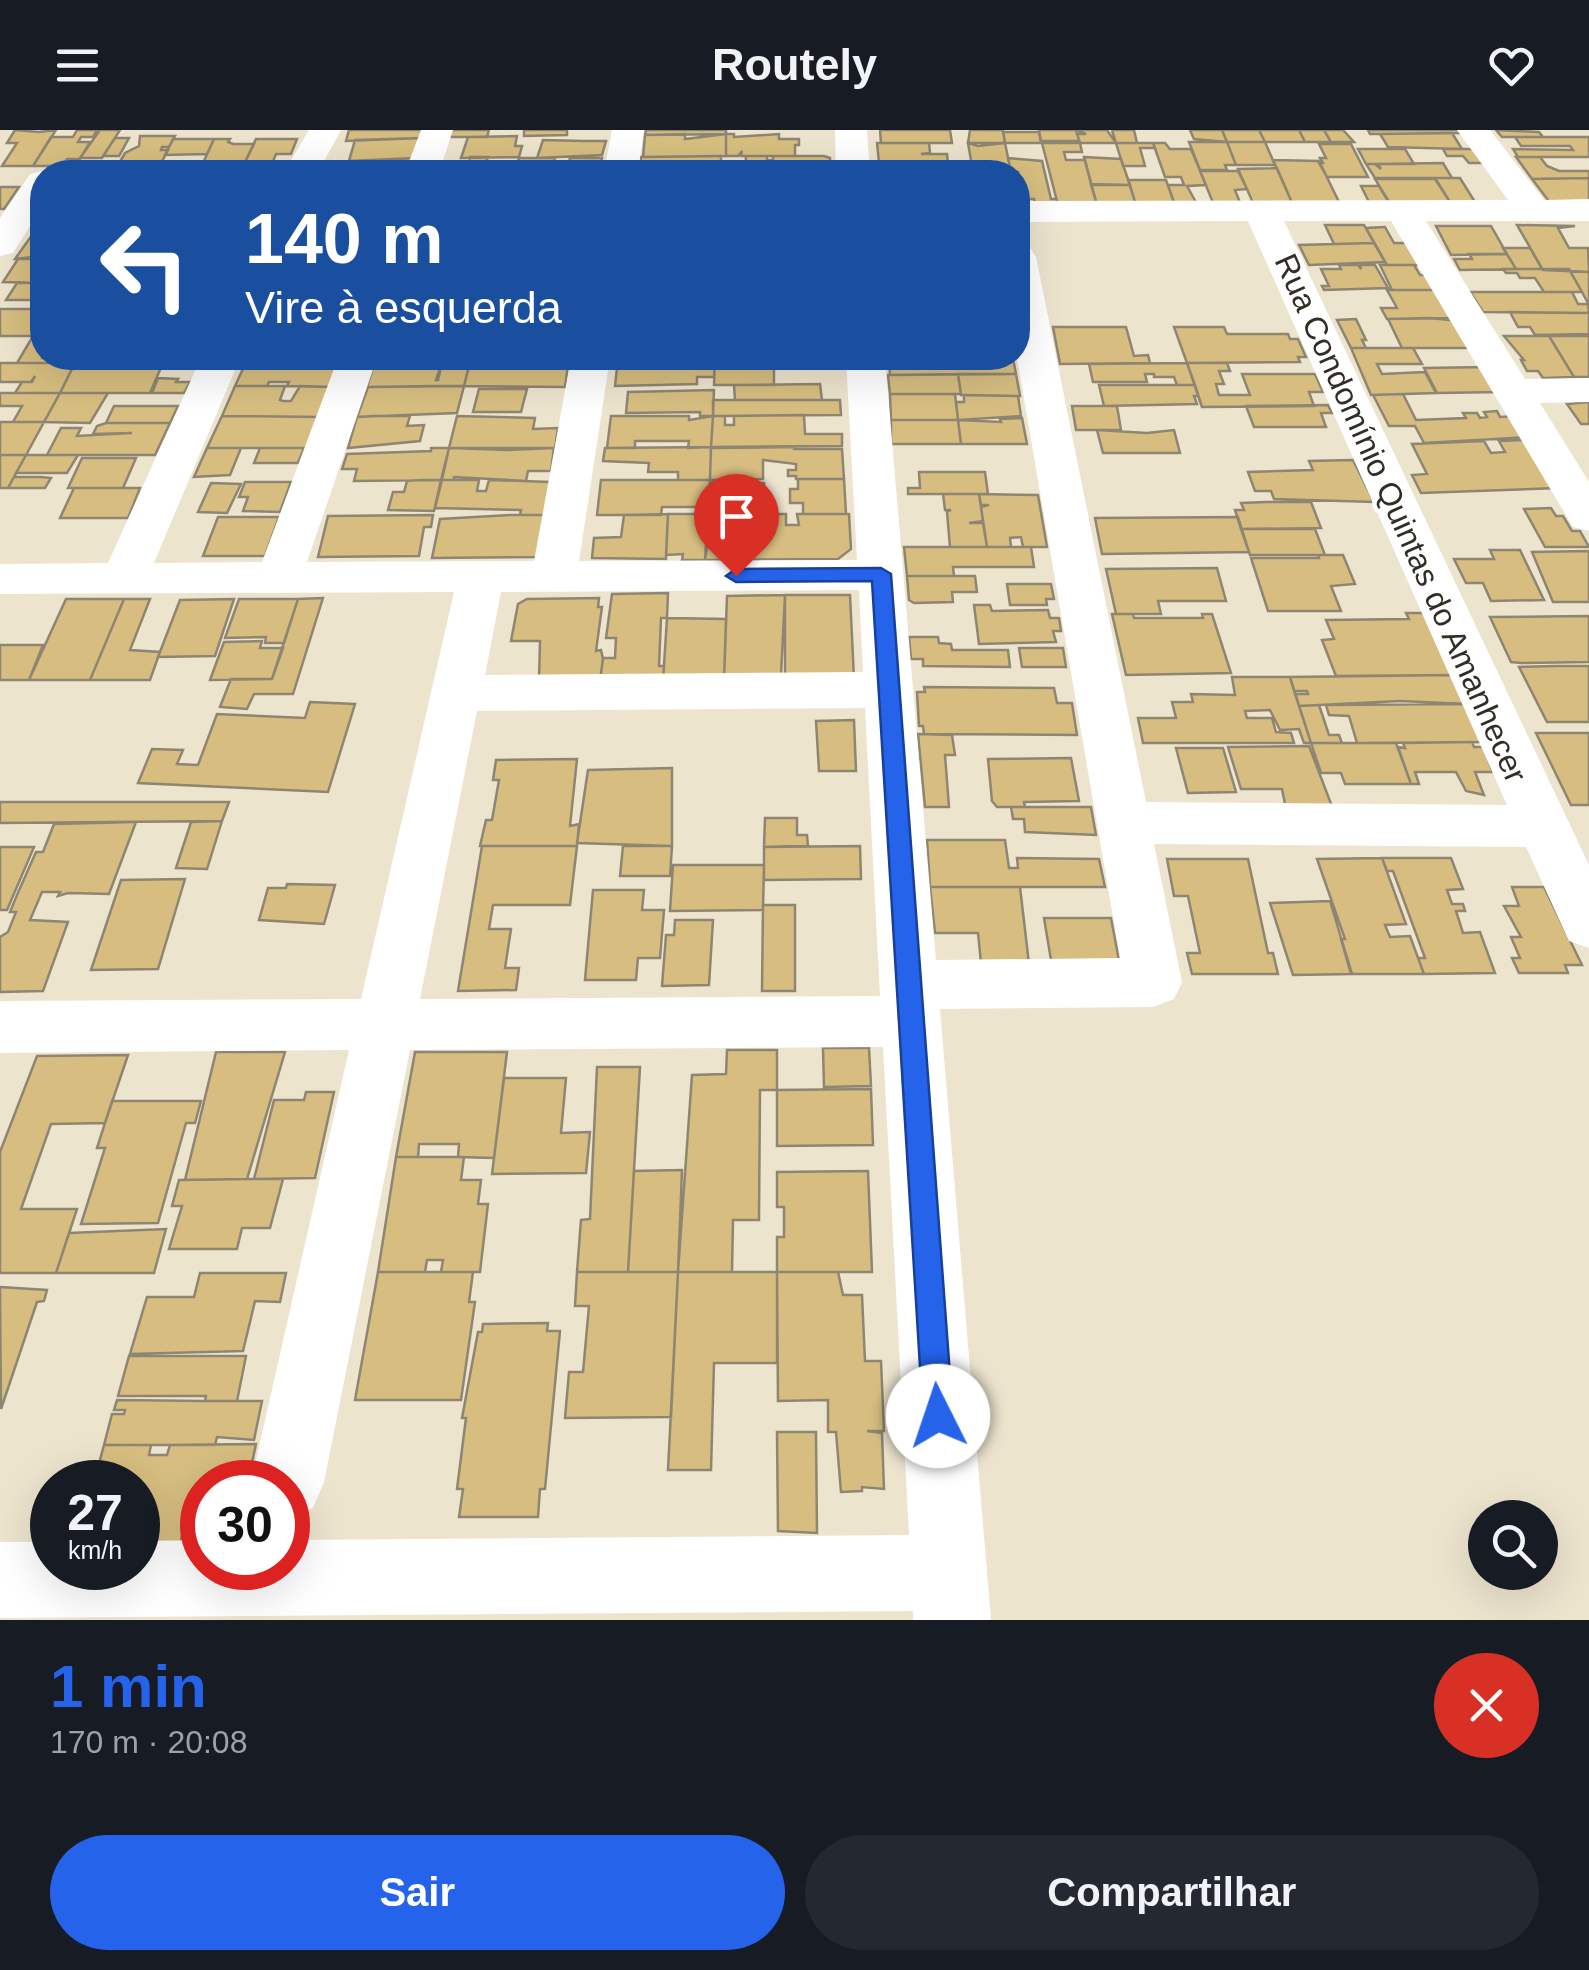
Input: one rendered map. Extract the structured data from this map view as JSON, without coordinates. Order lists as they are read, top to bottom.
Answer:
{
  "streets": {
    "street": ["Rua Condomínio Quintas do Amanhecer"]
  },
  "page": {
    "header": "Routely",
    "turn": ["140 m", "Vire à esquerda"],
    "speed": "27 km/h",
    "limit": "30",
    "heading": ["1 min", "170 m · 20:08"],
    "buttons": ["Sair", "Compartilhar"]
  }
}
